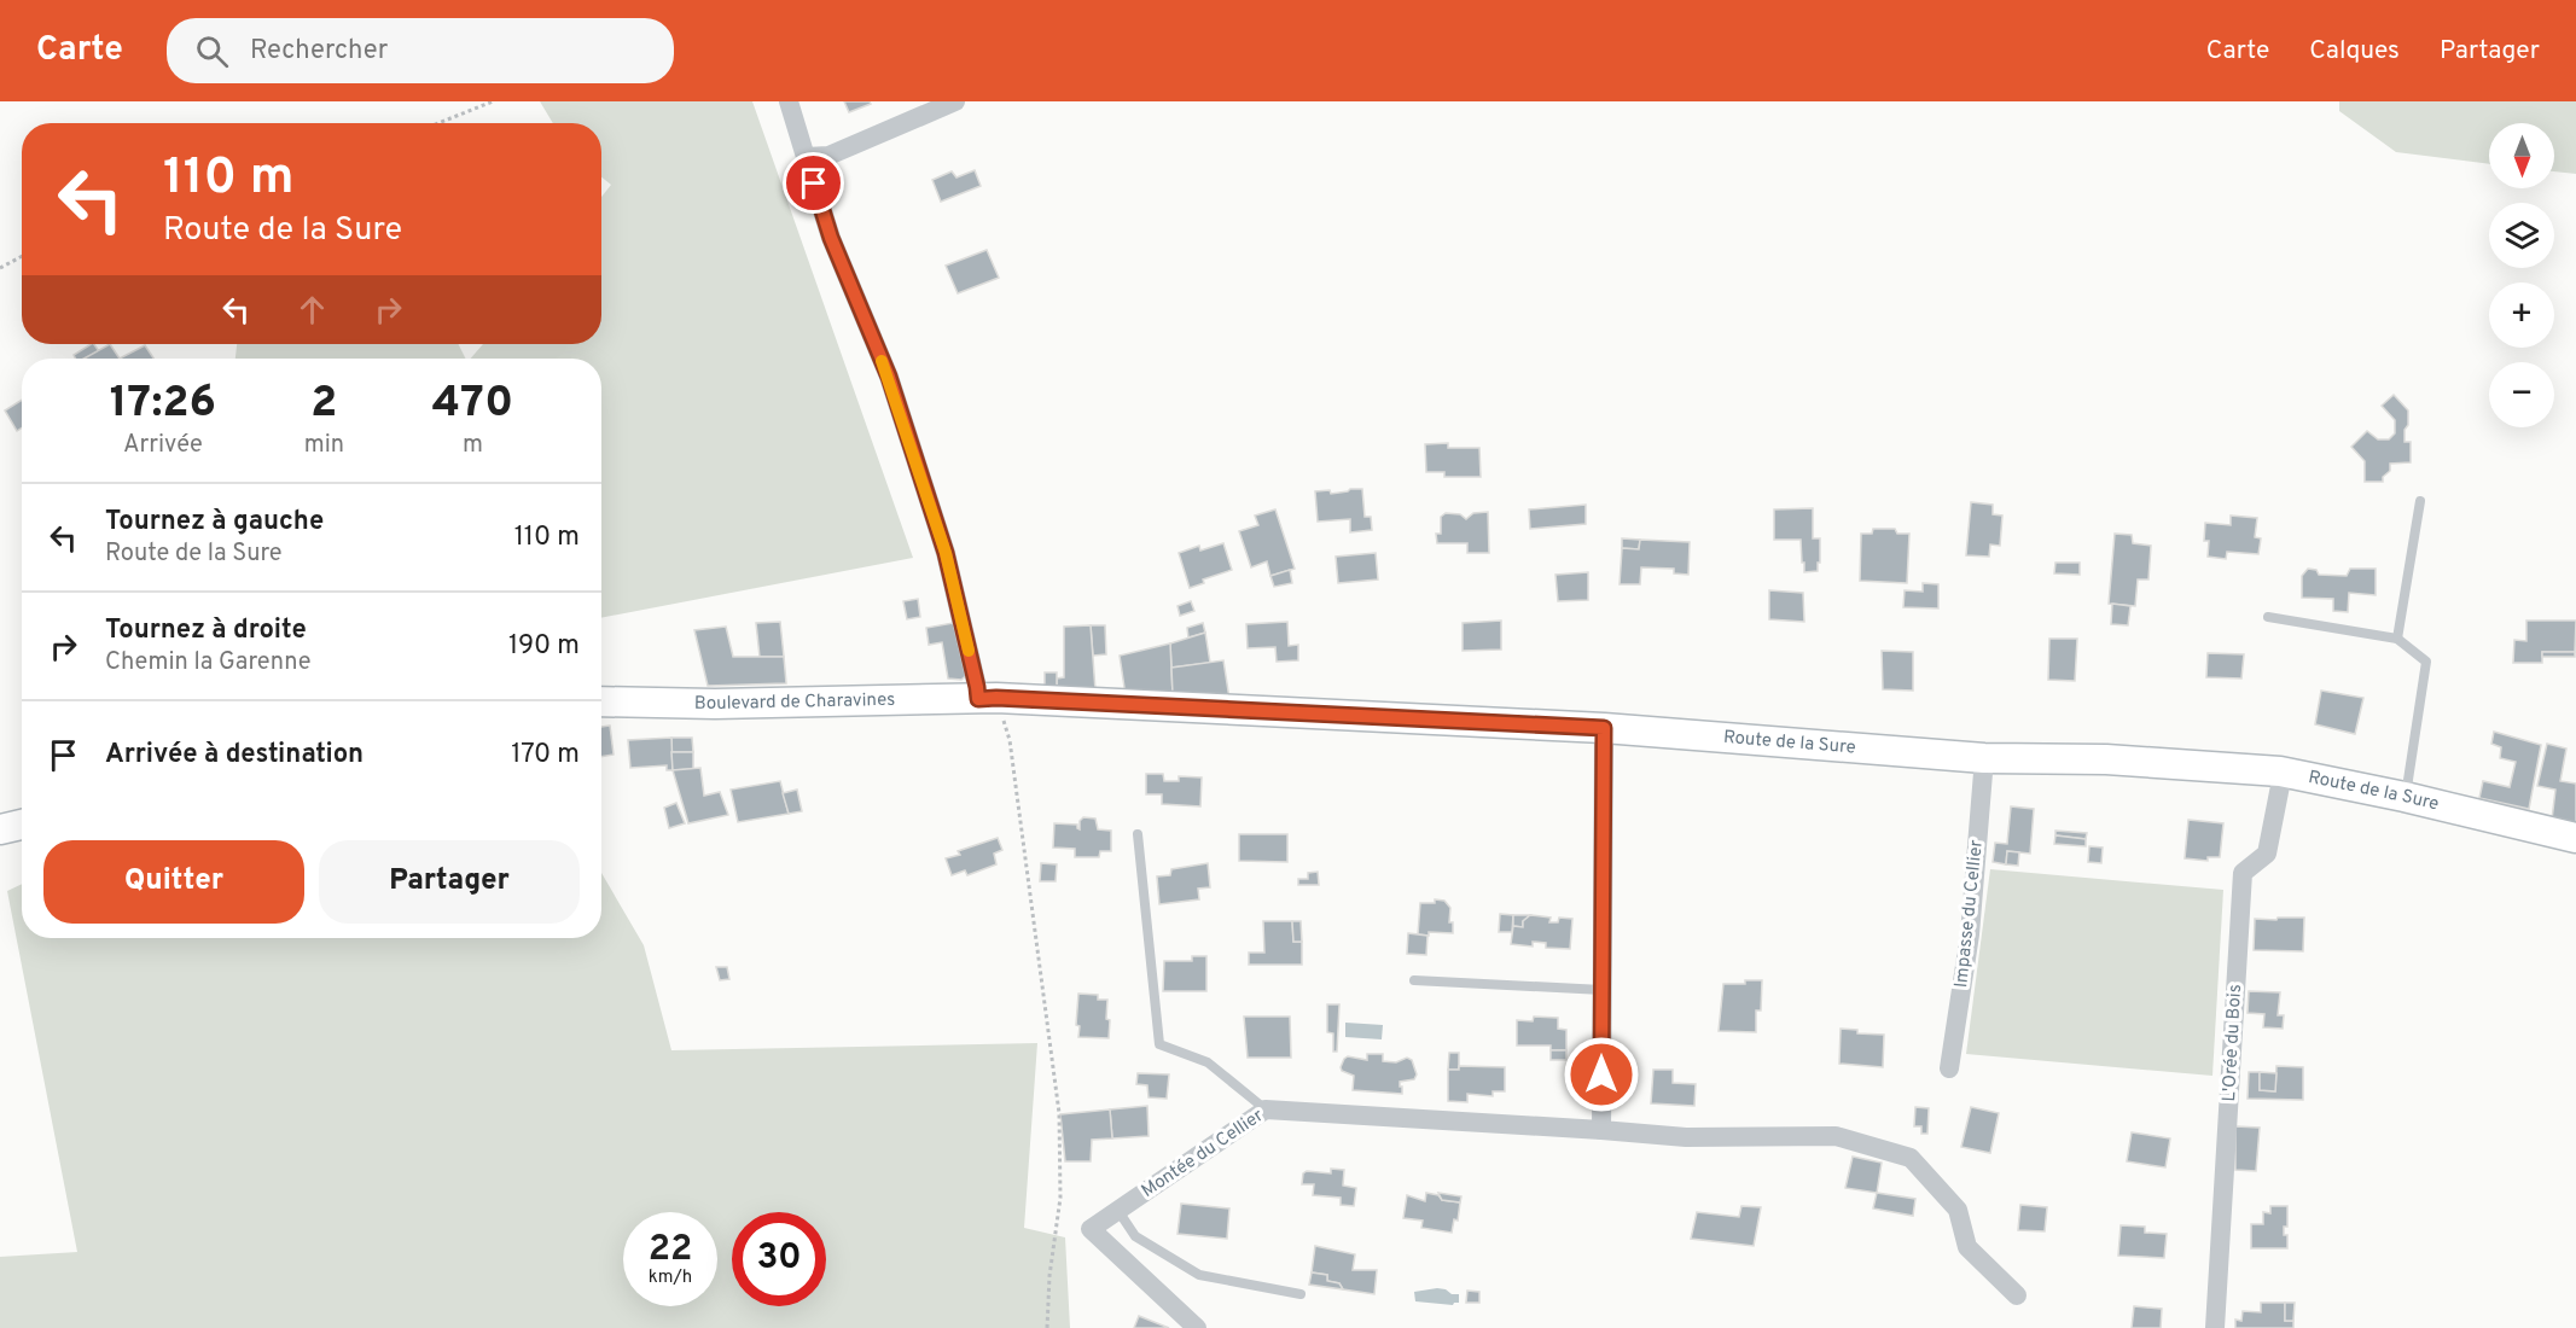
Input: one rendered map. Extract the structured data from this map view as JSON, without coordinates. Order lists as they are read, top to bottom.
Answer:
{
  "streets": {
    "main road": ["Boulevard de Charavines", "Route de la Sure"],
    "street": ["Impasse du Cellier", "L'Orée du Bois", "Montée du Cellier"]
  },
  "crossings": [
    ["Boulevard de Charavines", "Route de la Sure"],
    ["Route de la Sure", "Impasse du Cellier"],
    ["Route de la Sure", "L'Orée du Bois"]
  ],
  "north": "bottom",
  "page": {
    "header": "Carte",
    "search": "Rechercher",
    "nav": ["Carte", "Calques", "Partager"],
    "map_buttons": ["+", "−"],
    "turn": ["110 m", "Route de la Sure"],
    "eta": [
      "17:26",
      "Arrivée",
      "2",
      "min",
      "470",
      "m"
    ],
    "list": [
      {
        "name": "Tournez à gauche",
        "note": "Route de la Sure",
        "value": "110 m"
      },
      {
        "name": "Tournez à droite",
        "note": "Chemin la Garenne",
        "value": "190 m"
      },
      {
        "name": "Arrivée à destination",
        "value": "170 m"
      }
    ],
    "buttons": ["Quitter", "Partager"],
    "speed": "22 km/h",
    "limit": "30"
  }
}
